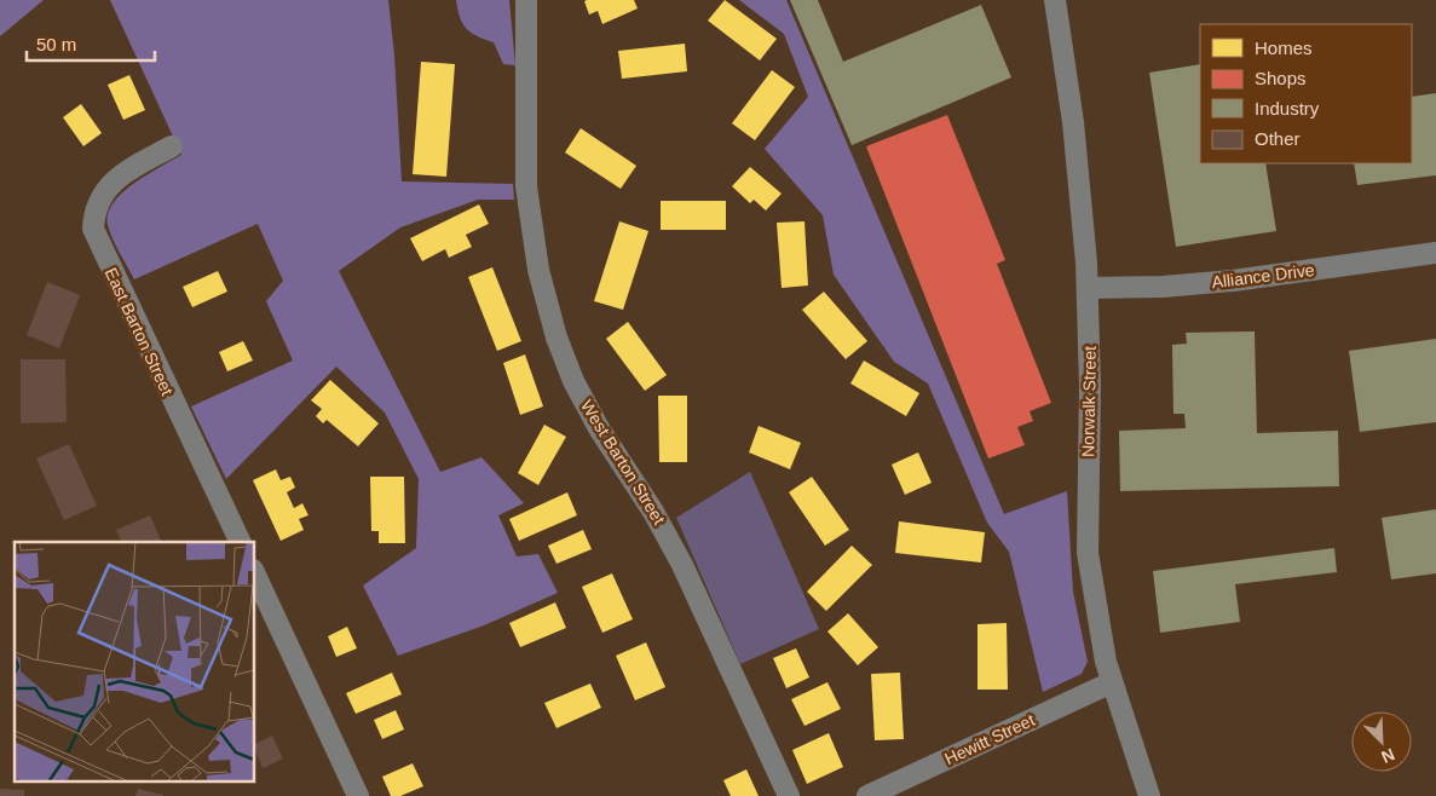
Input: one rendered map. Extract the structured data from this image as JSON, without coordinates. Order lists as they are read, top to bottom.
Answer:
{
  "streets": {
    "street": [
      "Alliance Drive",
      "East Barton Street",
      "Norwalk Street",
      "West Barton Street",
      "Hewitt Street"
    ]
  },
  "crossings": [
    ["Alliance Drive", "Norwalk Street"],
    ["Norwalk Street", "Hewitt Street"]
  ],
  "legend": [
    "Homes",
    "Shops",
    "Industry",
    "Other"
  ],
  "scale_bar": "50 m",
  "north": "bottom right"
}
